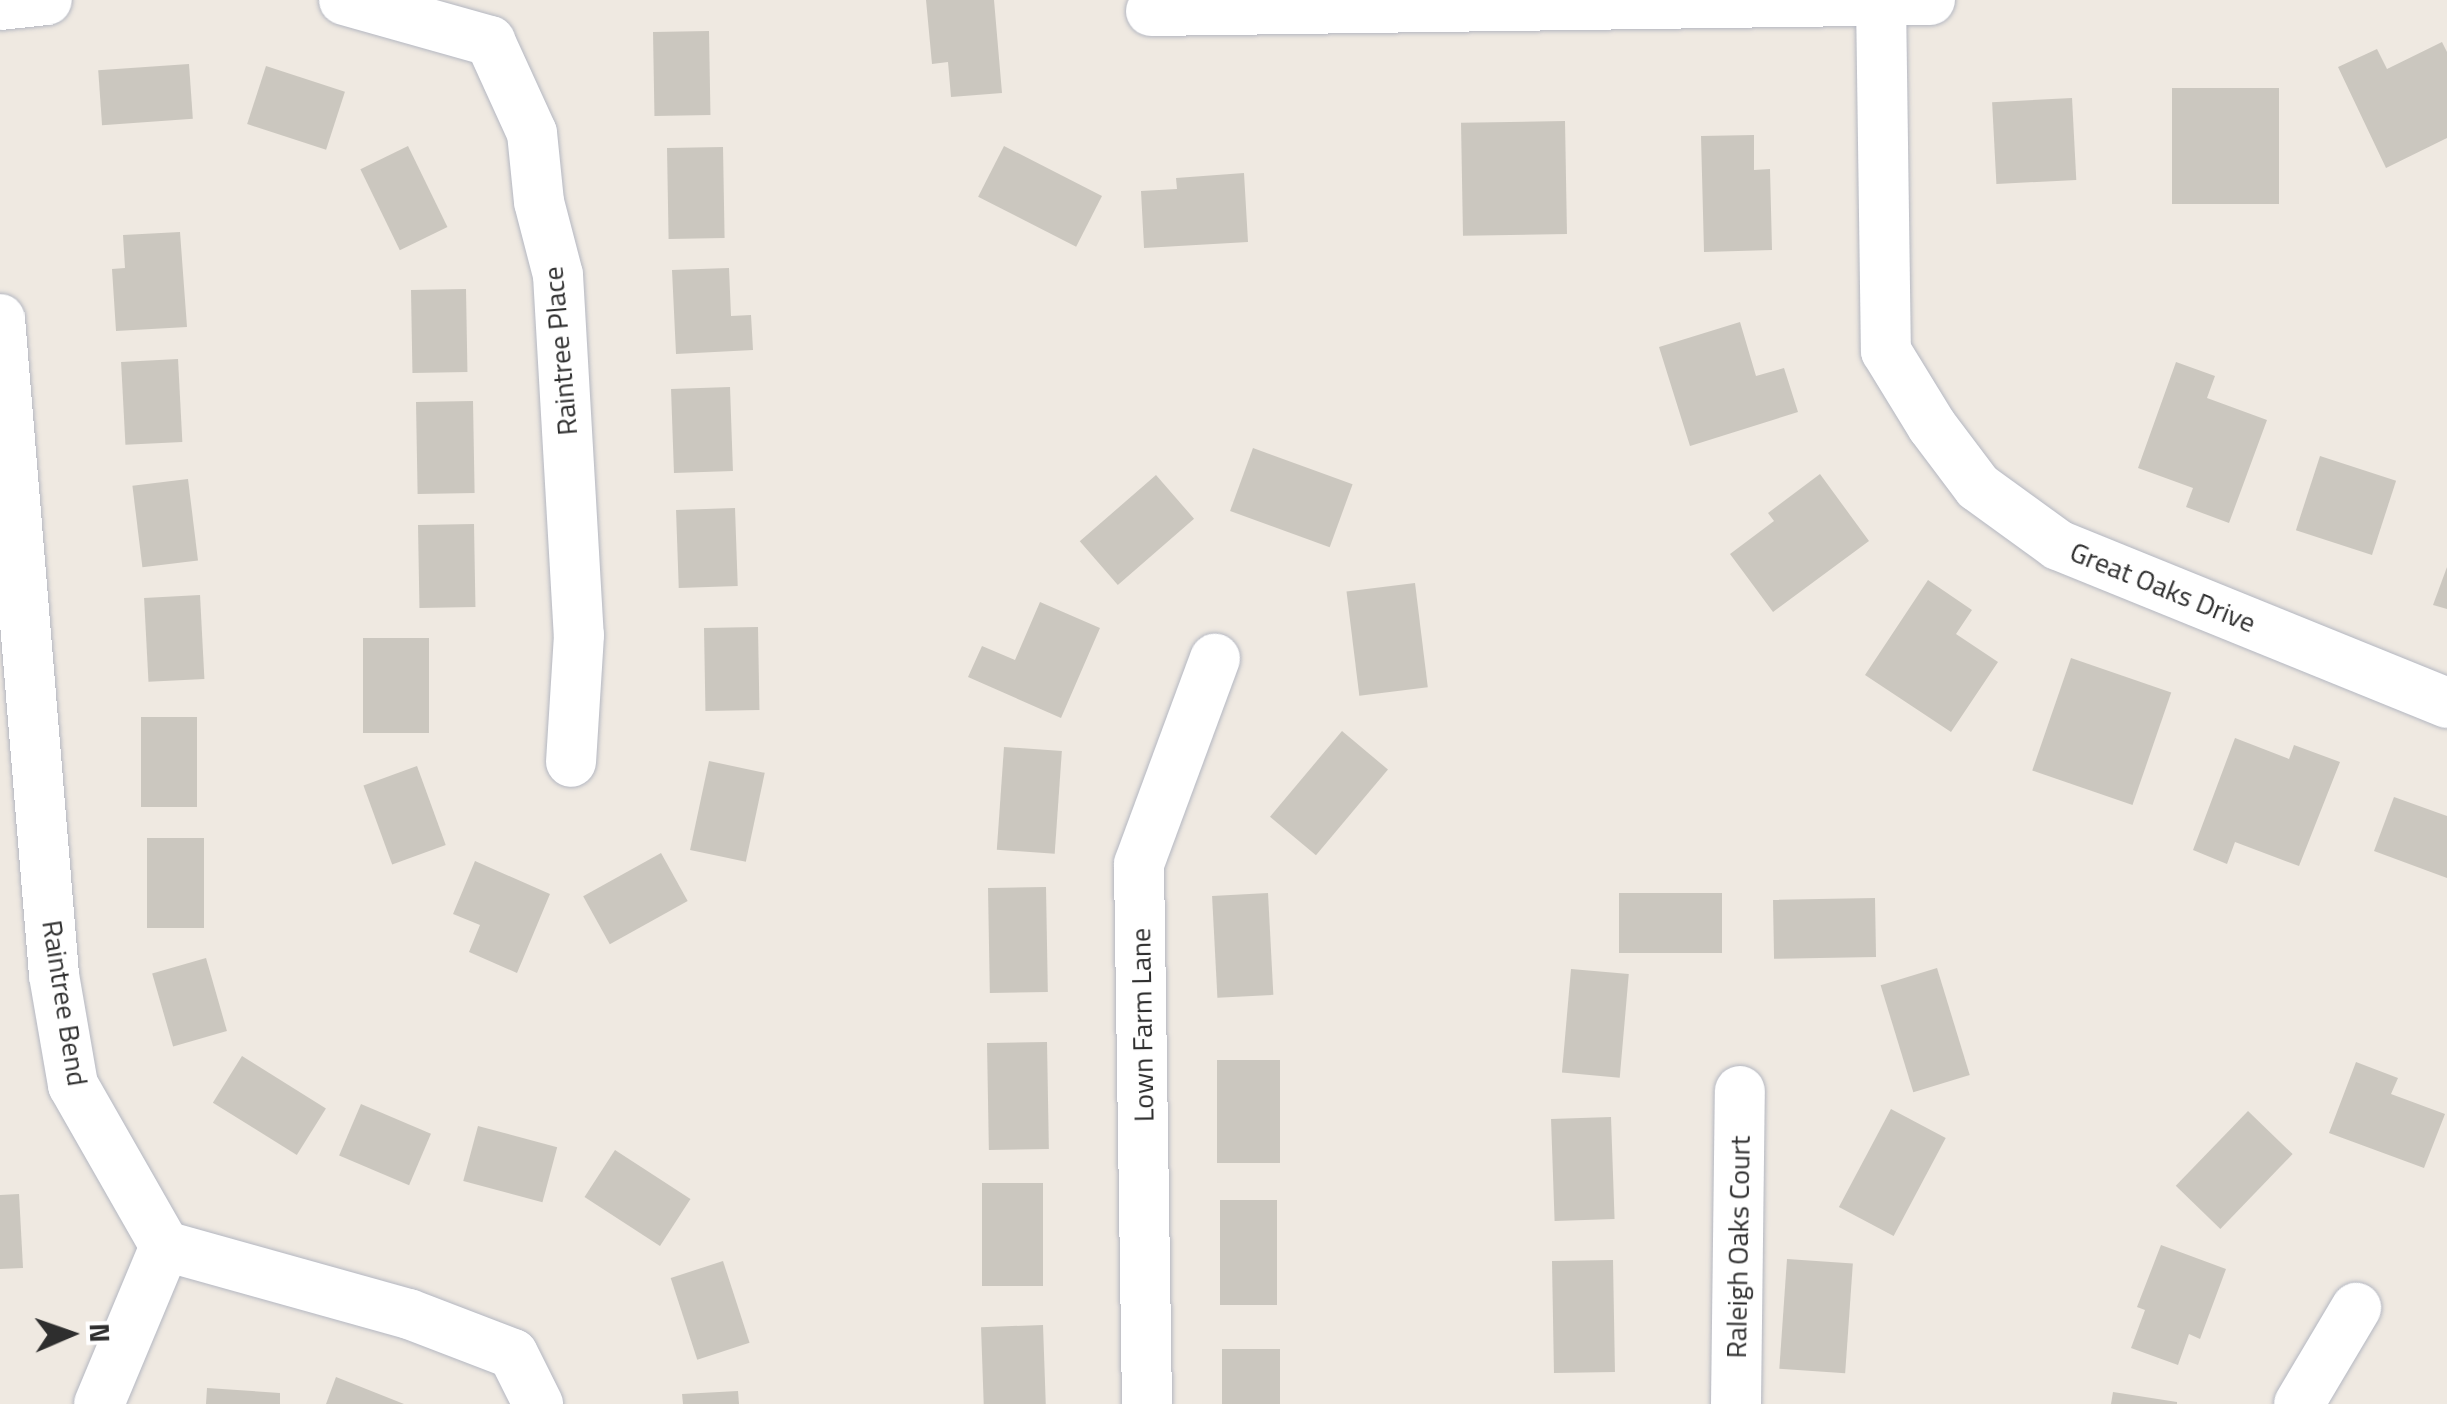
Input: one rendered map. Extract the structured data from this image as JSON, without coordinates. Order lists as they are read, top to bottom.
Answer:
{
  "streets": {
    "street": [
      "Raintree Place",
      "Great Oaks Drive",
      "Raintree Bend",
      "Lown Farm Lane",
      "Raleigh Oaks Court"
    ]
  },
  "north": "right"
}
